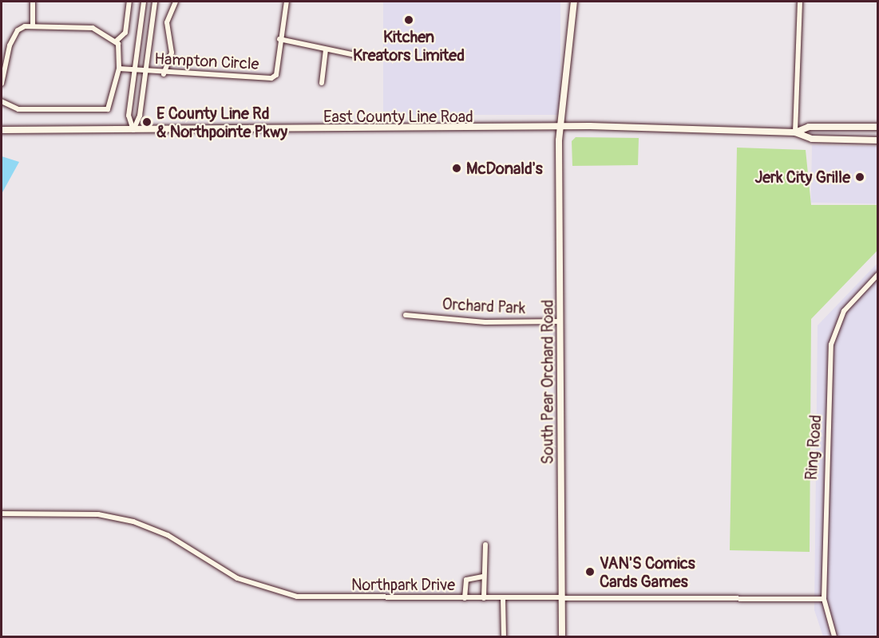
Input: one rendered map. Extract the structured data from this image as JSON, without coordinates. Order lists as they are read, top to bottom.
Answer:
{
  "streets": {
    "main road": ["East County Line Road"],
    "street": [
      "Hampton Circle",
      "Orchard Park",
      "South Pear Orchard Road",
      "Ring Road",
      "Northpark Drive"
    ]
  },
  "crossings": [
    ["East County Line Road", "South Pear Orchard Road"],
    ["Orchard Park", "South Pear Orchard Road"],
    ["South Pear Orchard Road", "Northpark Drive"],
    ["Ring Road", "Northpark Drive"]
  ],
  "places": [
    "Kitchen Kreators Limited",
    "E County Line Rd & Northpointe Pkwy",
    "McDonald's",
    "Jerk City Grille",
    "VAN'S Comics Cards Games"
  ]
}
